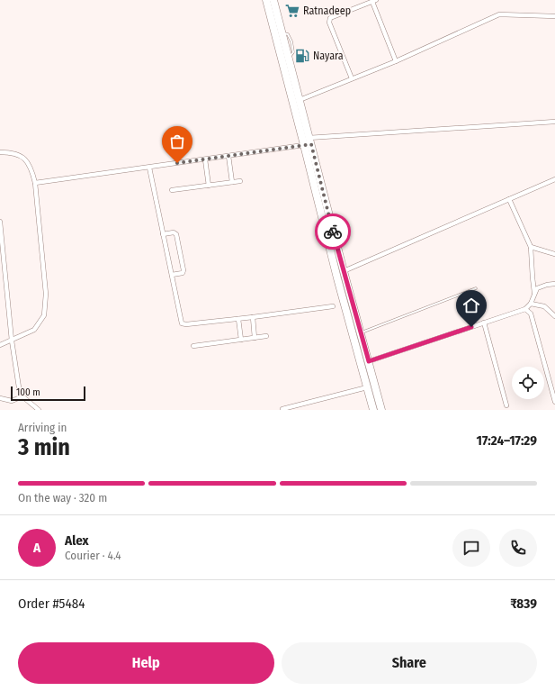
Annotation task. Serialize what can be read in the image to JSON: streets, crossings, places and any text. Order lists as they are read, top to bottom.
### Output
{
  "places": {
    "supermarket": ["Ratnadeep"],
    "fuel station": ["Nayara"]
  },
  "scale_bar": "100 m",
  "page": {
    "scale": "100 m",
    "heading": ["3 min", "Arriving in", "17:24–17:29"],
    "panel": [
      "Alex",
      "Courier · 4.4",
      "Order #5484",
      "₹839"
    ],
    "bar": "On the way · 320 m",
    "round": "A",
    "buttons": ["Help", "Share"]
  }
}
